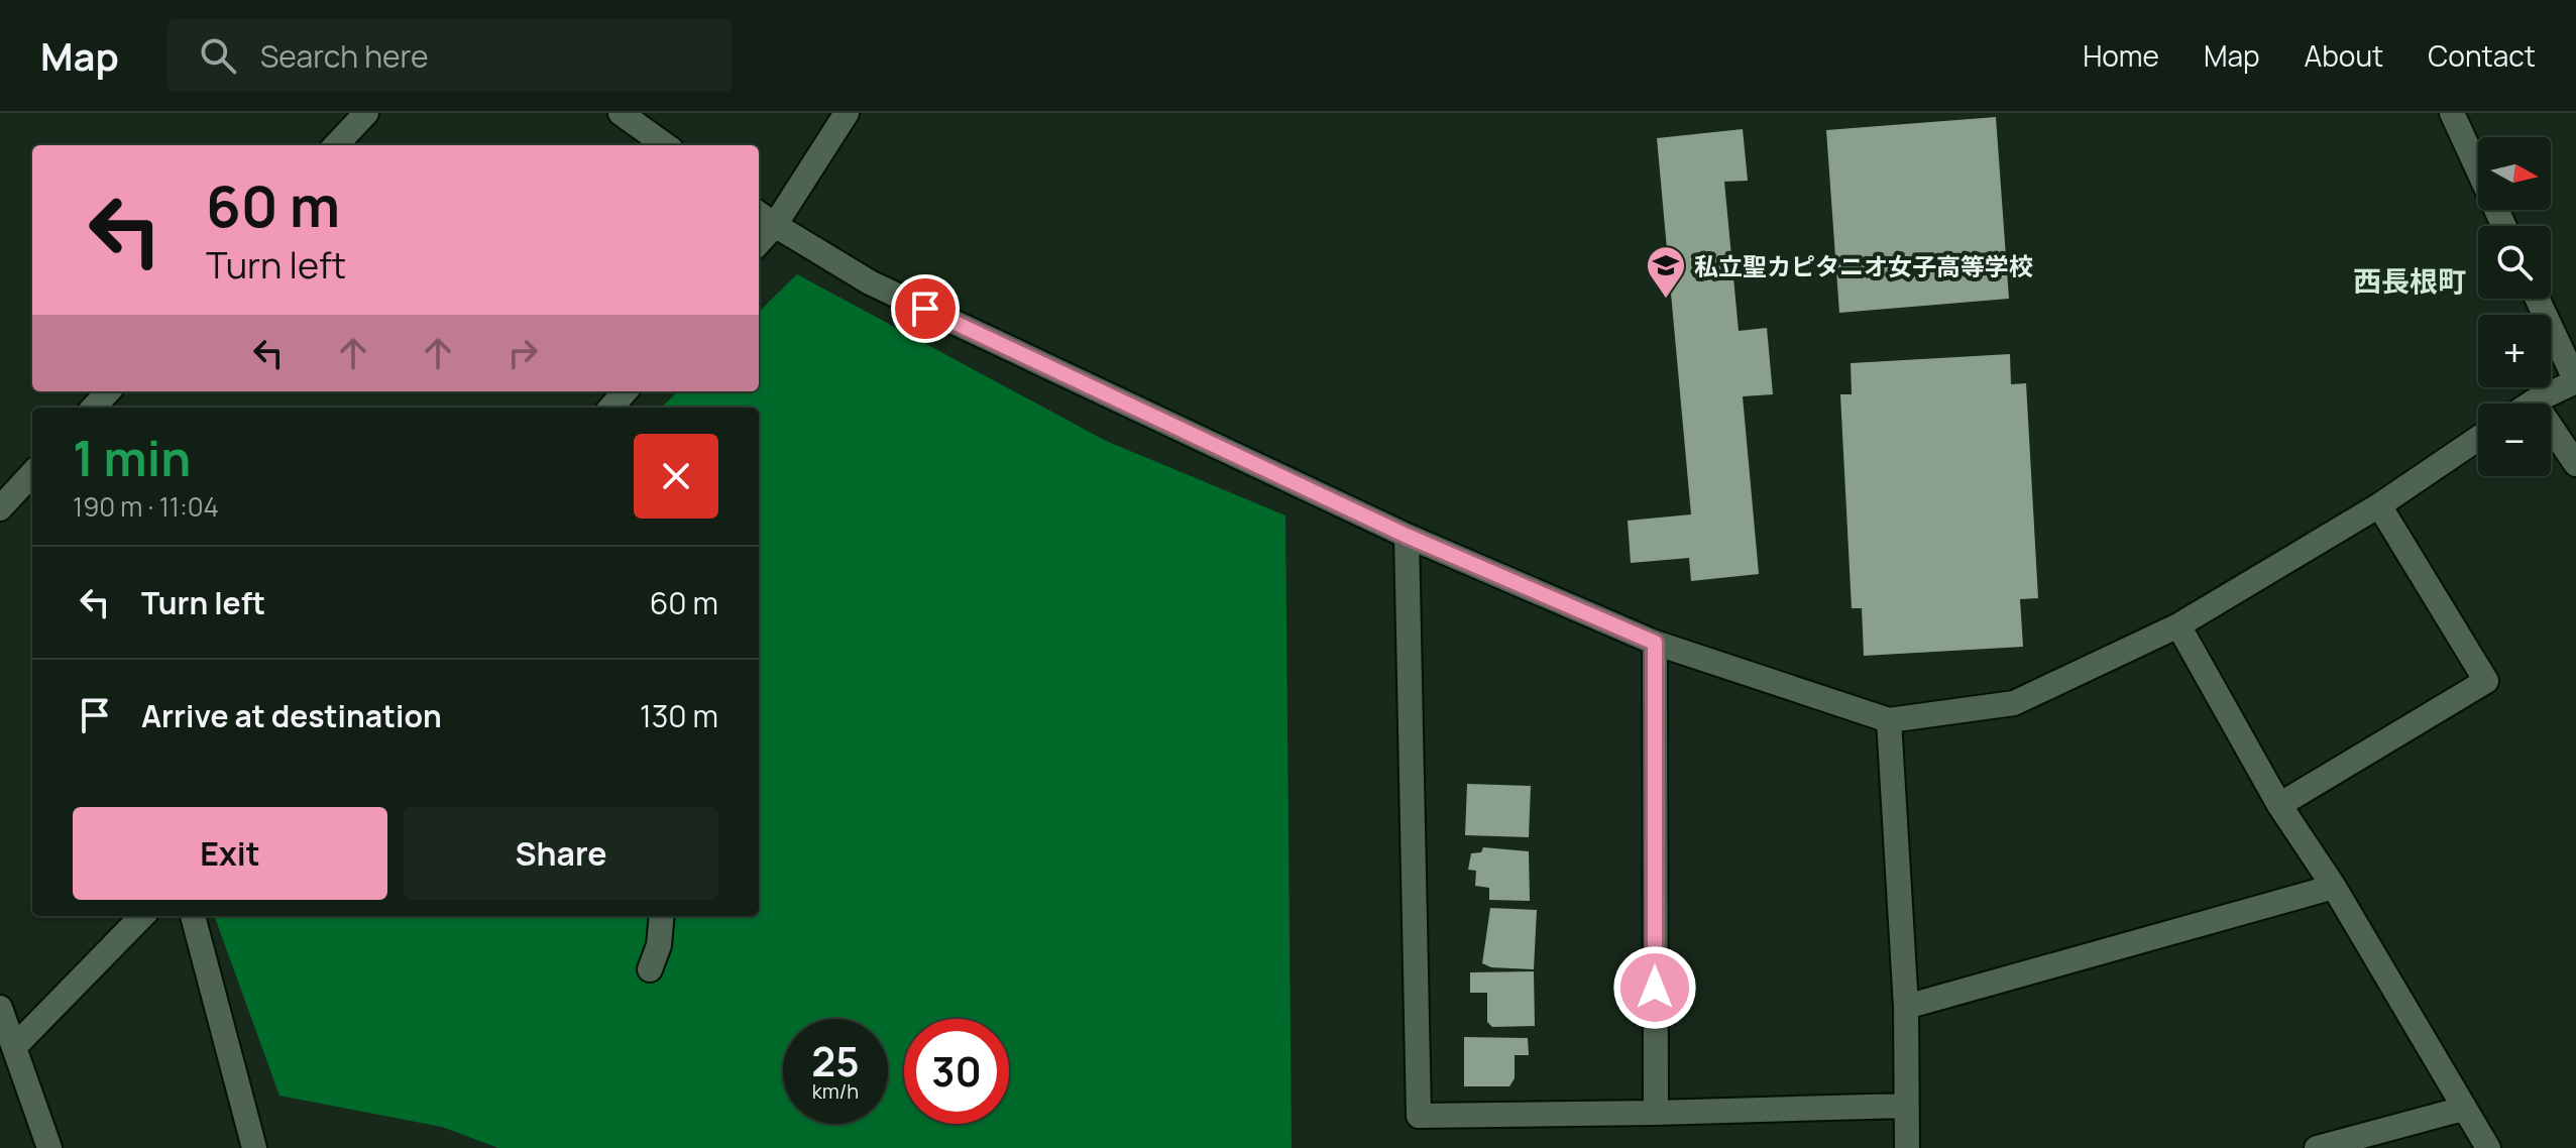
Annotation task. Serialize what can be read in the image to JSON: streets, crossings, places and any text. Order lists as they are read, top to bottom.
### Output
{
  "districts": ["西長根町"],
  "places": {
    "school or university": ["私立聖カピタニオ女子高等学校"]
  },
  "north": "right",
  "page": {
    "header": "Map",
    "search": "Search here",
    "nav": [
      "Home",
      "Map",
      "About",
      "Contact"
    ],
    "map_buttons": ["+", "−"],
    "turn": ["60 m", "Turn left"],
    "heading": ["1 min", "190 m · 11:04"],
    "list": [
      {
        "name": "Turn left",
        "value": "60 m"
      },
      {
        "name": "Arrive at destination",
        "value": "130 m"
      }
    ],
    "buttons": ["Exit", "Share"],
    "speed": "25 km/h",
    "limit": "30"
  }
}
